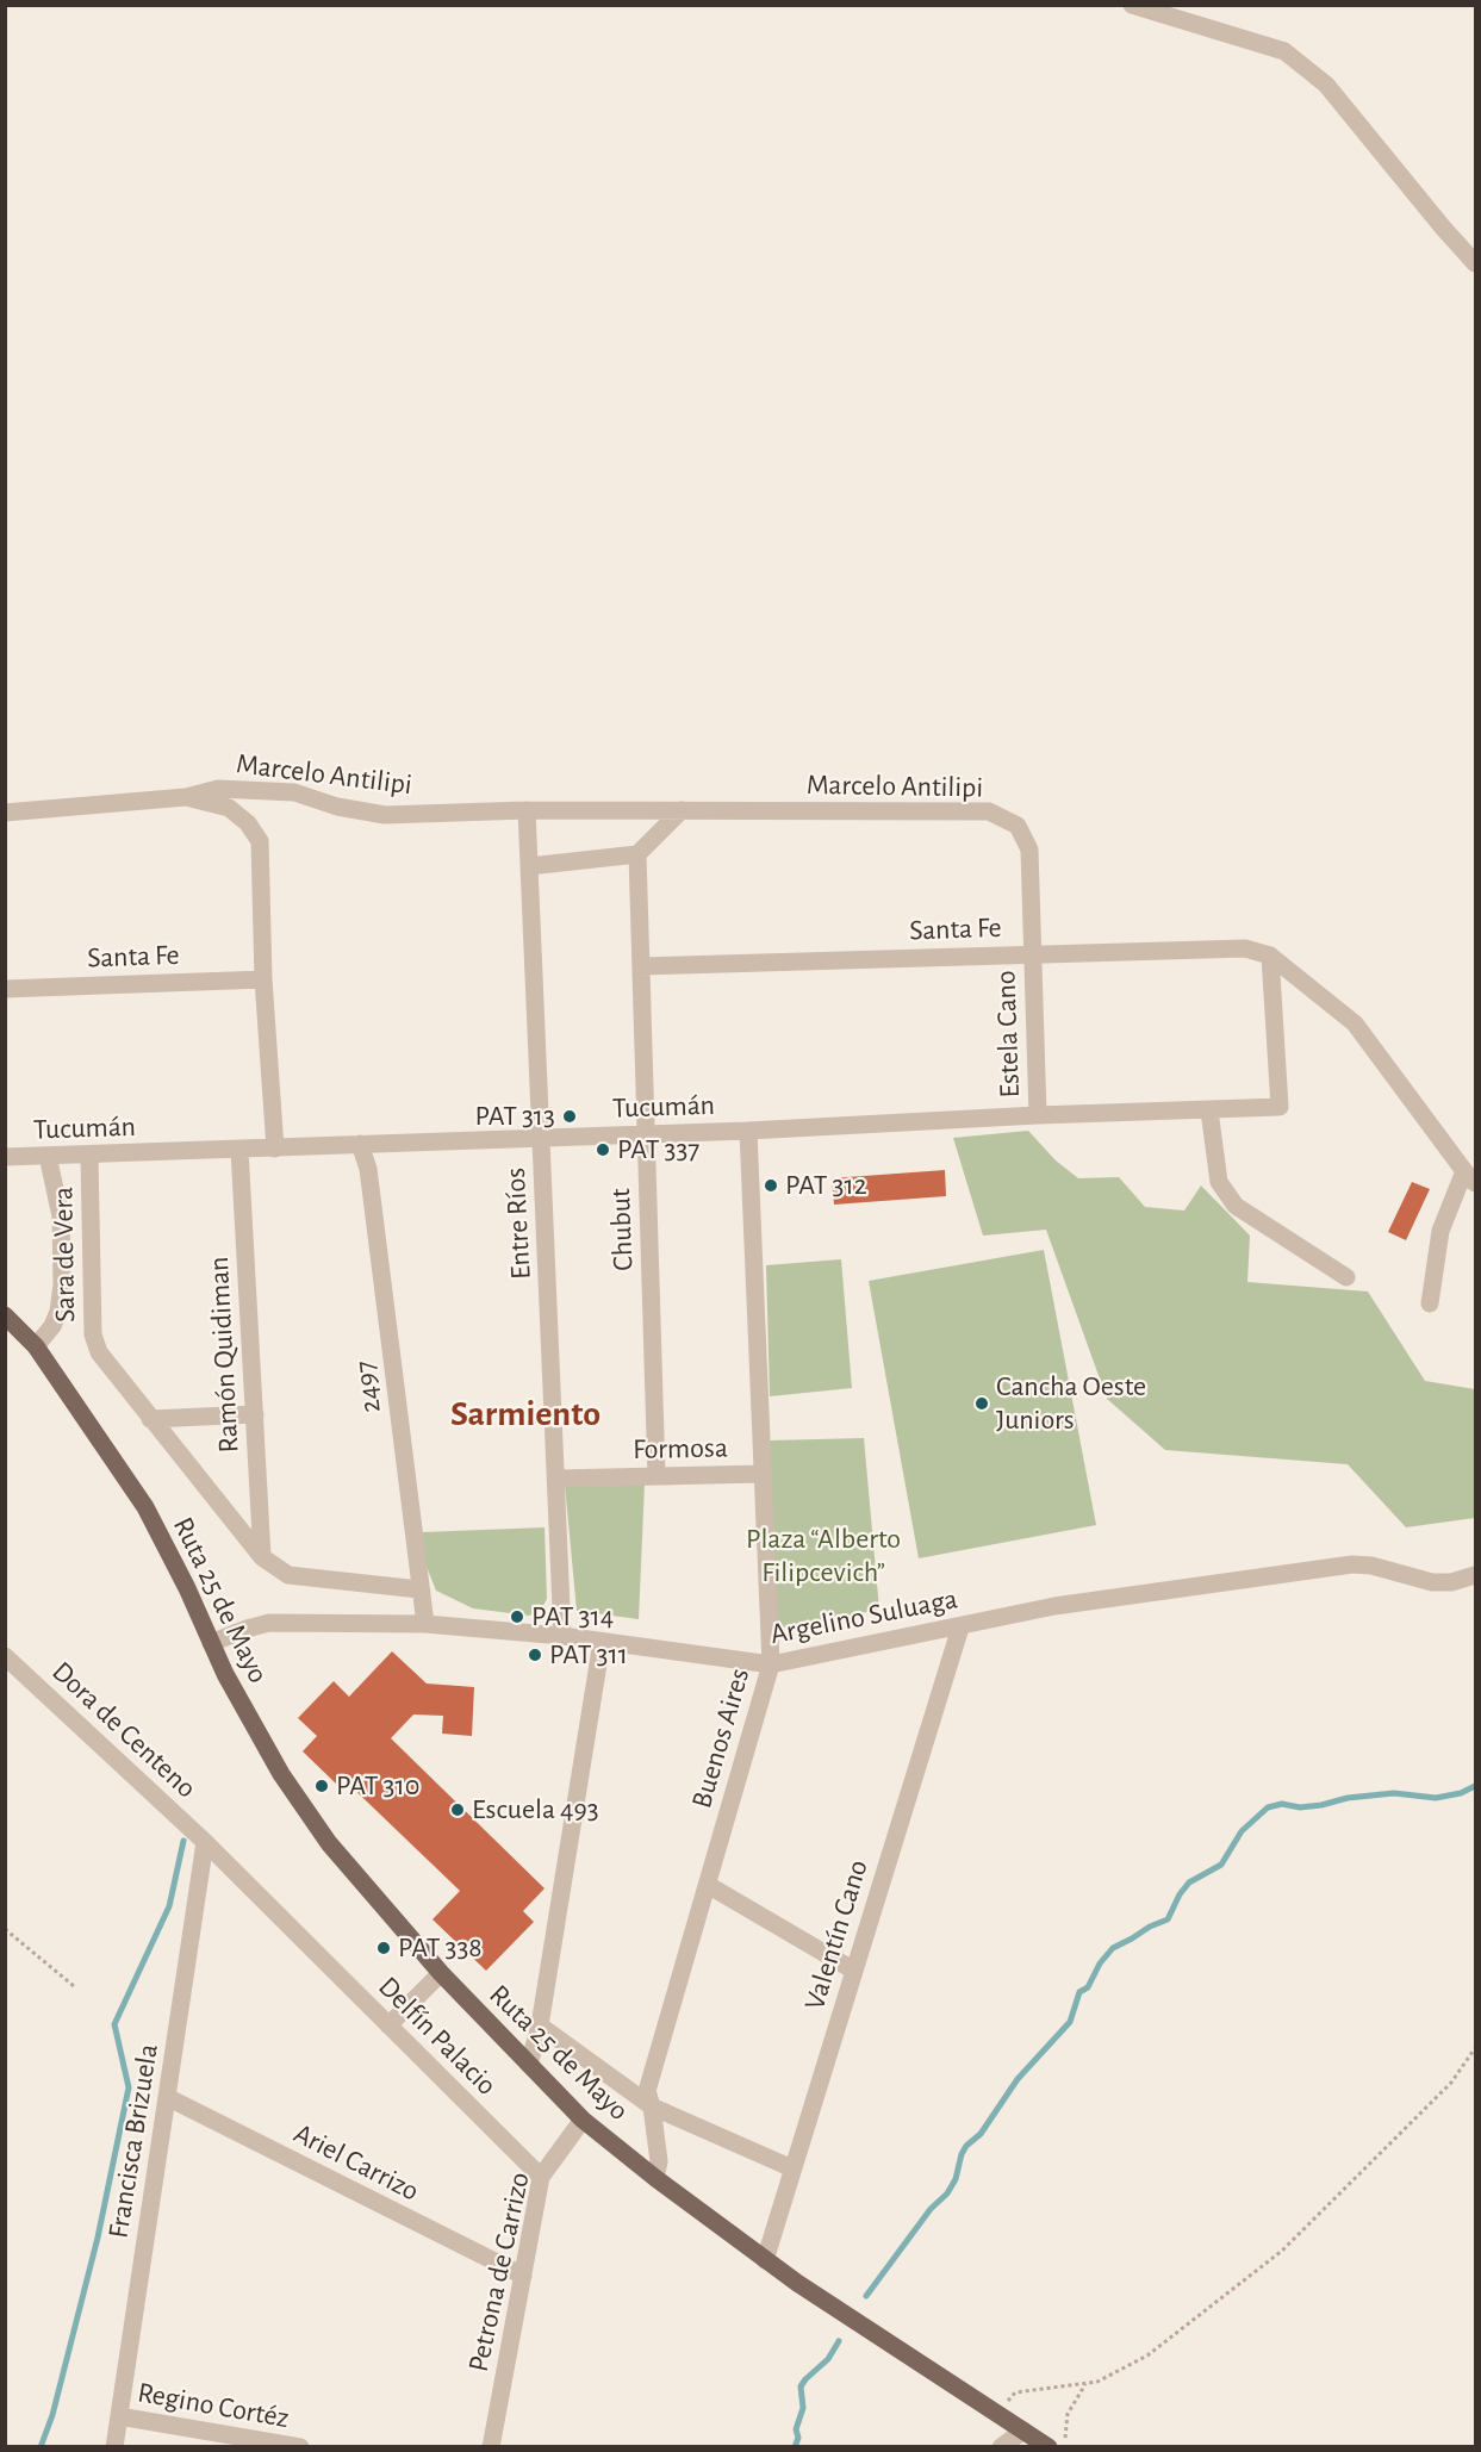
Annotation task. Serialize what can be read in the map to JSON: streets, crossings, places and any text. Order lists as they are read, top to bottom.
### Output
{
  "streets": {
    "main road": ["Ruta 25 de Mayo"],
    "street": [
      "Marcelo Antilipi",
      "Santa Fe",
      "Estela Cano",
      "Tucumán",
      "Entre Ríos",
      "Chubut",
      "Sara de Vera",
      "Ramón Quidiman",
      "2497",
      "Formosa",
      "Argelino Suluaga",
      "Dora de Centeno",
      "Buenos Aires",
      "Valentín Cano",
      "Delfín Palacio",
      "Francisca Brizuela",
      "Ariel Carrizo",
      "Petrona de Carrizo",
      "Regino Cortéz"
    ]
  },
  "crossings": [
    ["Marcelo Antilipi", "Estela Cano"],
    ["Marcelo Antilipi", "Entre Ríos"],
    ["Santa Fe", "Estela Cano"],
    ["Santa Fe", "Tucumán"],
    ["Santa Fe", "Chubut"],
    ["Estela Cano", "Tucumán"],
    ["Tucumán", "Entre Ríos"],
    ["Tucumán", "Chubut"],
    ["Tucumán", "Sara de Vera"],
    ["Tucumán", "Ramón Quidiman"],
    ["Tucumán", "2497"],
    ["Tucumán", "Buenos Aires"],
    ["Entre Ríos", "Formosa"],
    ["Entre Ríos", "Argelino Suluaga"],
    ["Chubut", "Formosa"],
    ["2497", "Argelino Suluaga"],
    ["Formosa", "Buenos Aires"],
    ["Ruta 25 de Mayo", "Argelino Suluaga"],
    ["Ruta 25 de Mayo", "Buenos Aires"],
    ["Ruta 25 de Mayo", "Valentín Cano"],
    ["Ruta 25 de Mayo", "Petrona de Carrizo"],
    ["Argelino Suluaga", "Buenos Aires"],
    ["Argelino Suluaga", "Valentín Cano"],
    ["Dora de Centeno", "Delfín Palacio"],
    ["Dora de Centeno", "Francisca Brizuela"],
    ["Delfín Palacio", "Francisca Brizuela"],
    ["Delfín Palacio", "Petrona de Carrizo"],
    ["Francisca Brizuela", "Ariel Carrizo"],
    ["Francisca Brizuela", "Regino Cortéz"],
    ["Ariel Carrizo", "Petrona de Carrizo"]
  ],
  "districts": ["Sarmiento"],
  "parks": ["Plaza “Alberto Filipcevich”"],
  "places": [
    "PAT 313",
    "PAT 337",
    "PAT 312",
    "Cancha Oeste Juniors",
    "PAT 314",
    "PAT 311",
    "PAT 310",
    "Escuela 493",
    "PAT 338"
  ]
}
